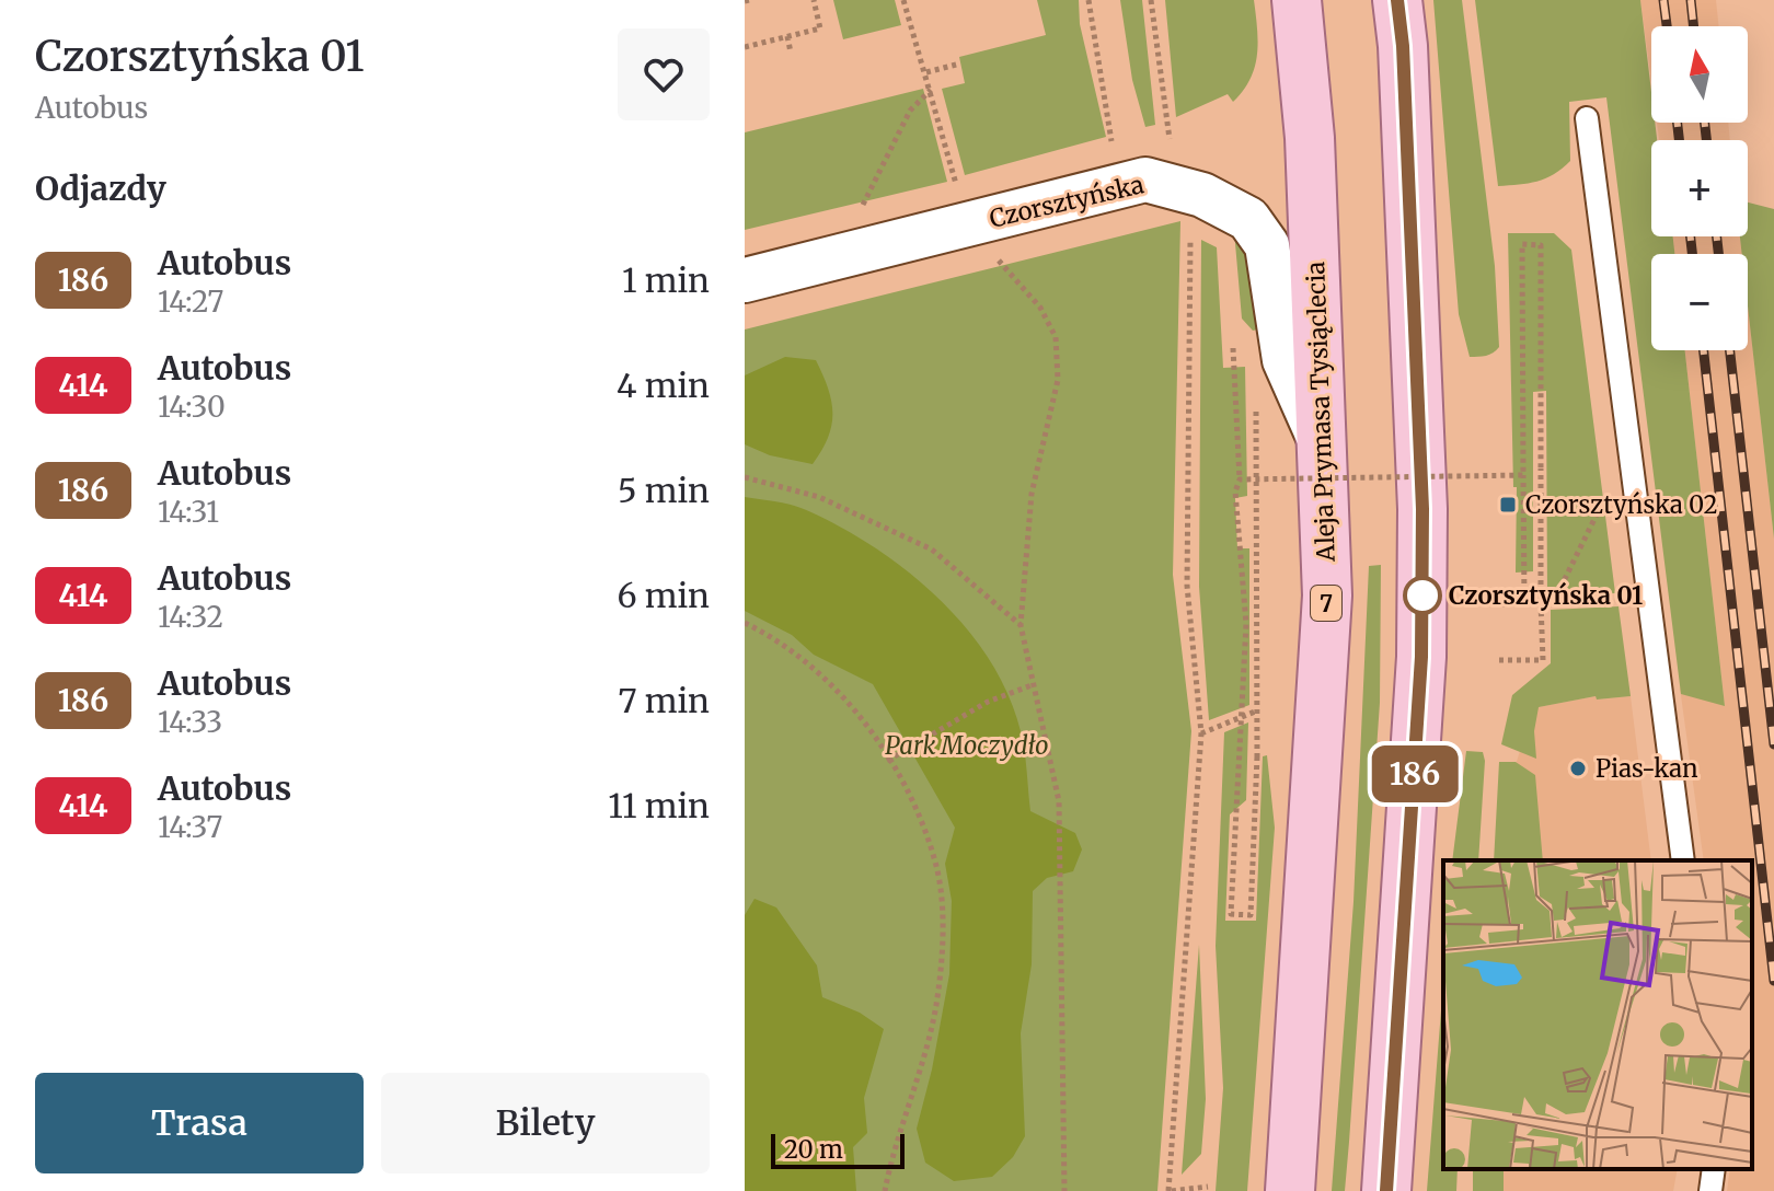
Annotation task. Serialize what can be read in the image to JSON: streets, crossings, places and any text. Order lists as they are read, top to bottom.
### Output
{
  "streets": {
    "main road": ["Aleja Prymasa Tysiąclecia", "7"],
    "street": ["Czorsztyńska"]
  },
  "crossings": [
    ["Czorsztyńska", "Aleja Prymasa Tysiąclecia"]
  ],
  "parks": ["Park Moczydło"],
  "places": {
    "transit": ["Czorsztyńska 02"],
    "other": ["Czorsztyńska 01", "Pias-kan"]
  },
  "lines": ["bus line 186"],
  "scale_bar": "20 m",
  "north": "top",
  "page": {
    "heading": [
      ["Czorsztyńska 01", "Autobus"],
      "Odjazdy"
    ],
    "on_map": "186",
    "map_buttons": ["+", "−"],
    "list": [
      {
        "mark": "186",
        "name": "Autobus",
        "note": "14:27",
        "value": "1 min"
      },
      {
        "mark": "414",
        "name": "Autobus",
        "note": "14:30",
        "value": "4 min"
      },
      {
        "mark": "186",
        "name": "Autobus",
        "note": "14:31",
        "value": "5 min"
      },
      {
        "mark": "414",
        "name": "Autobus",
        "note": "14:32",
        "value": "6 min"
      },
      {
        "mark": "186",
        "name": "Autobus",
        "note": "14:33",
        "value": "7 min"
      },
      {
        "mark": "414",
        "name": "Autobus",
        "note": "14:37",
        "value": "11 min"
      }
    ],
    "buttons": ["Trasa", "Bilety"],
    "scale": "20 m"
  }
}
